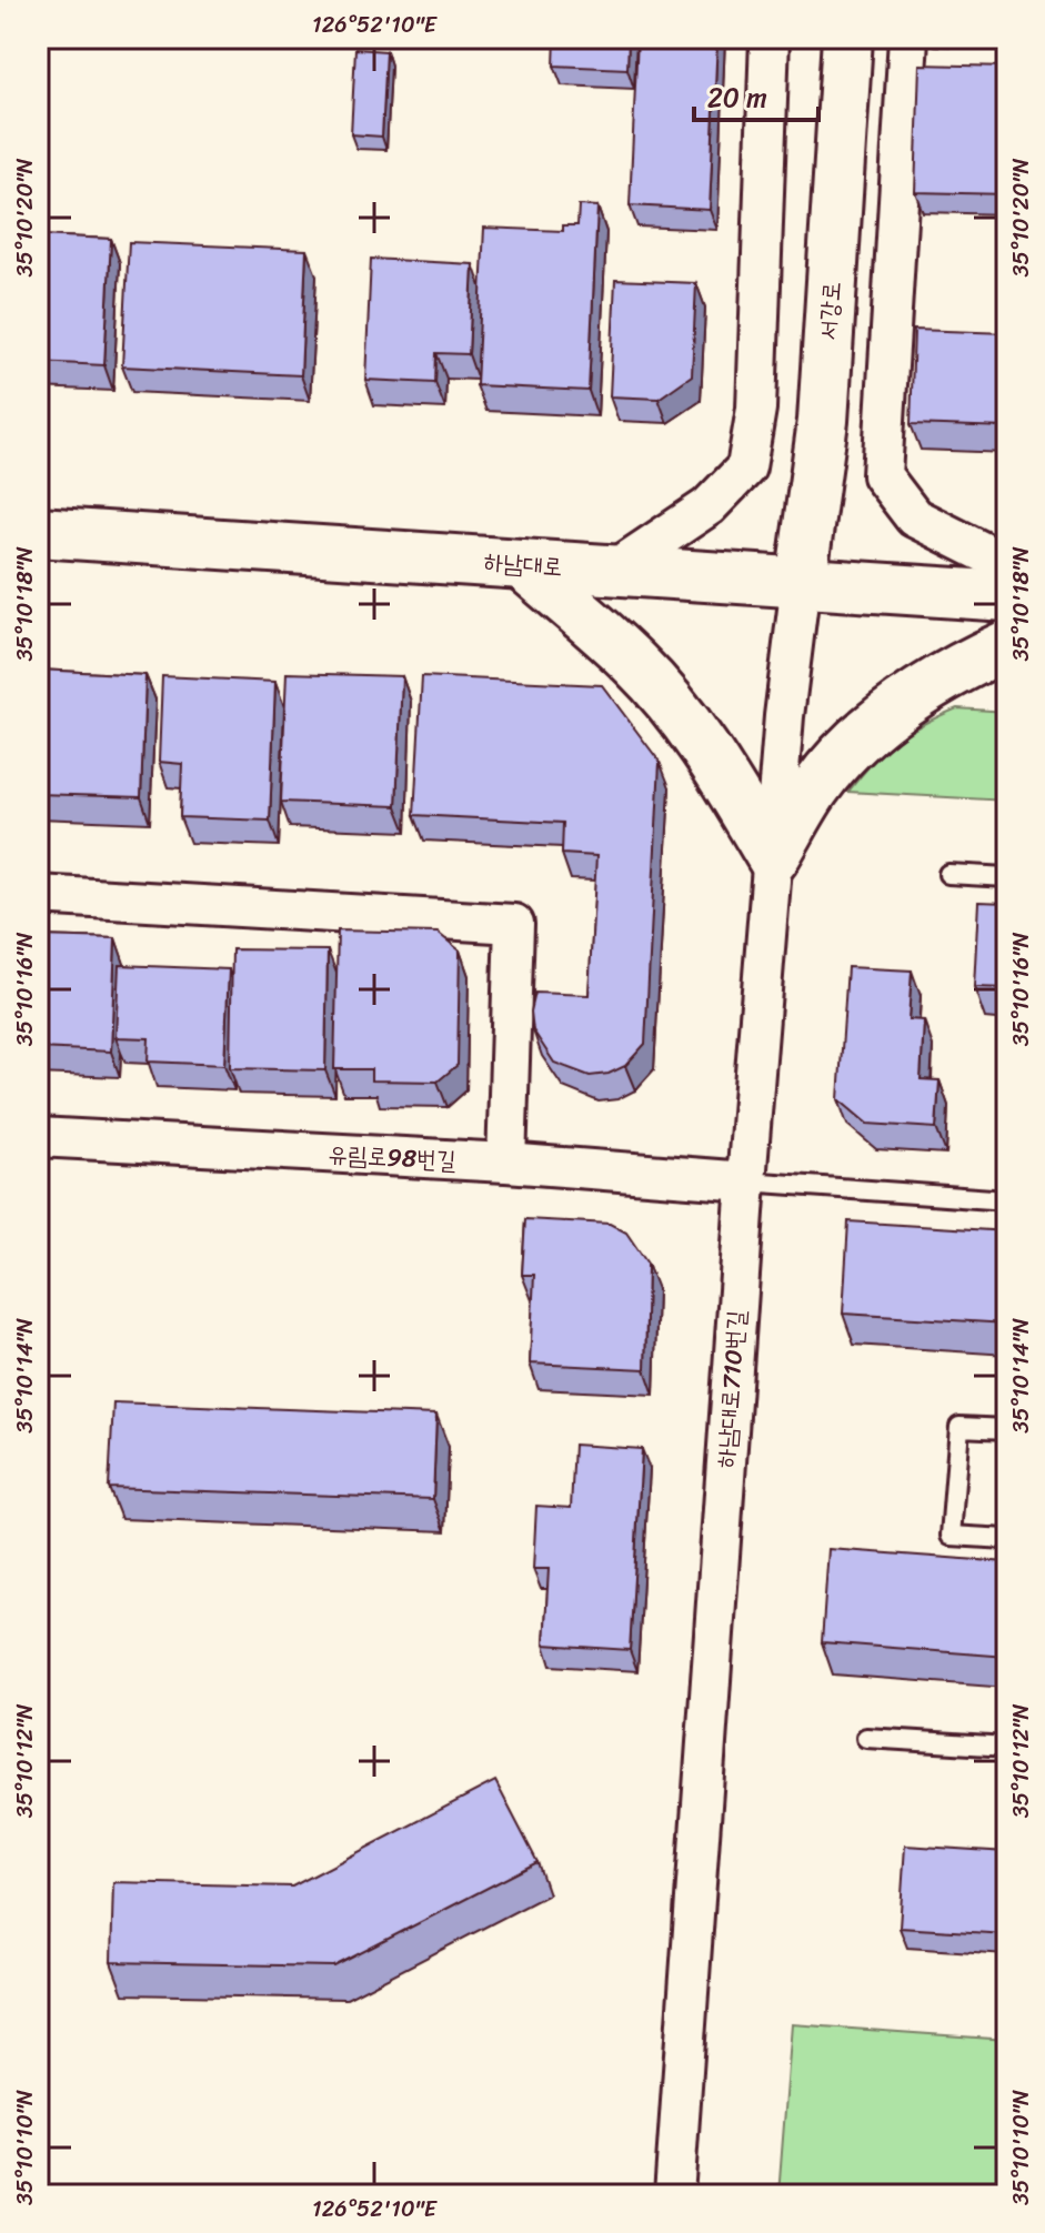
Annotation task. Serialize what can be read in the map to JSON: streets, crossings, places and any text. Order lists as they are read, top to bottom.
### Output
{
  "streets": {
    "main road": ["서강로", "하남대로"],
    "street": ["유림로98번길", "하남대로710번길"]
  },
  "crossings": [
    ["서강로", "하남대로"],
    ["서강로", "하남대로710번길"],
    ["하남대로", "하남대로710번길"],
    ["유림로98번길", "하남대로710번길"]
  ],
  "scale_bar": "20 m",
  "coordinates": [
    "126°52'10\"E",
    "35°10'20\"N",
    "35°10'18\"N",
    "35°10'16\"N",
    "35°10'14\"N",
    "35°10'12\"N",
    "35°10'10\"N"
  ]
}
